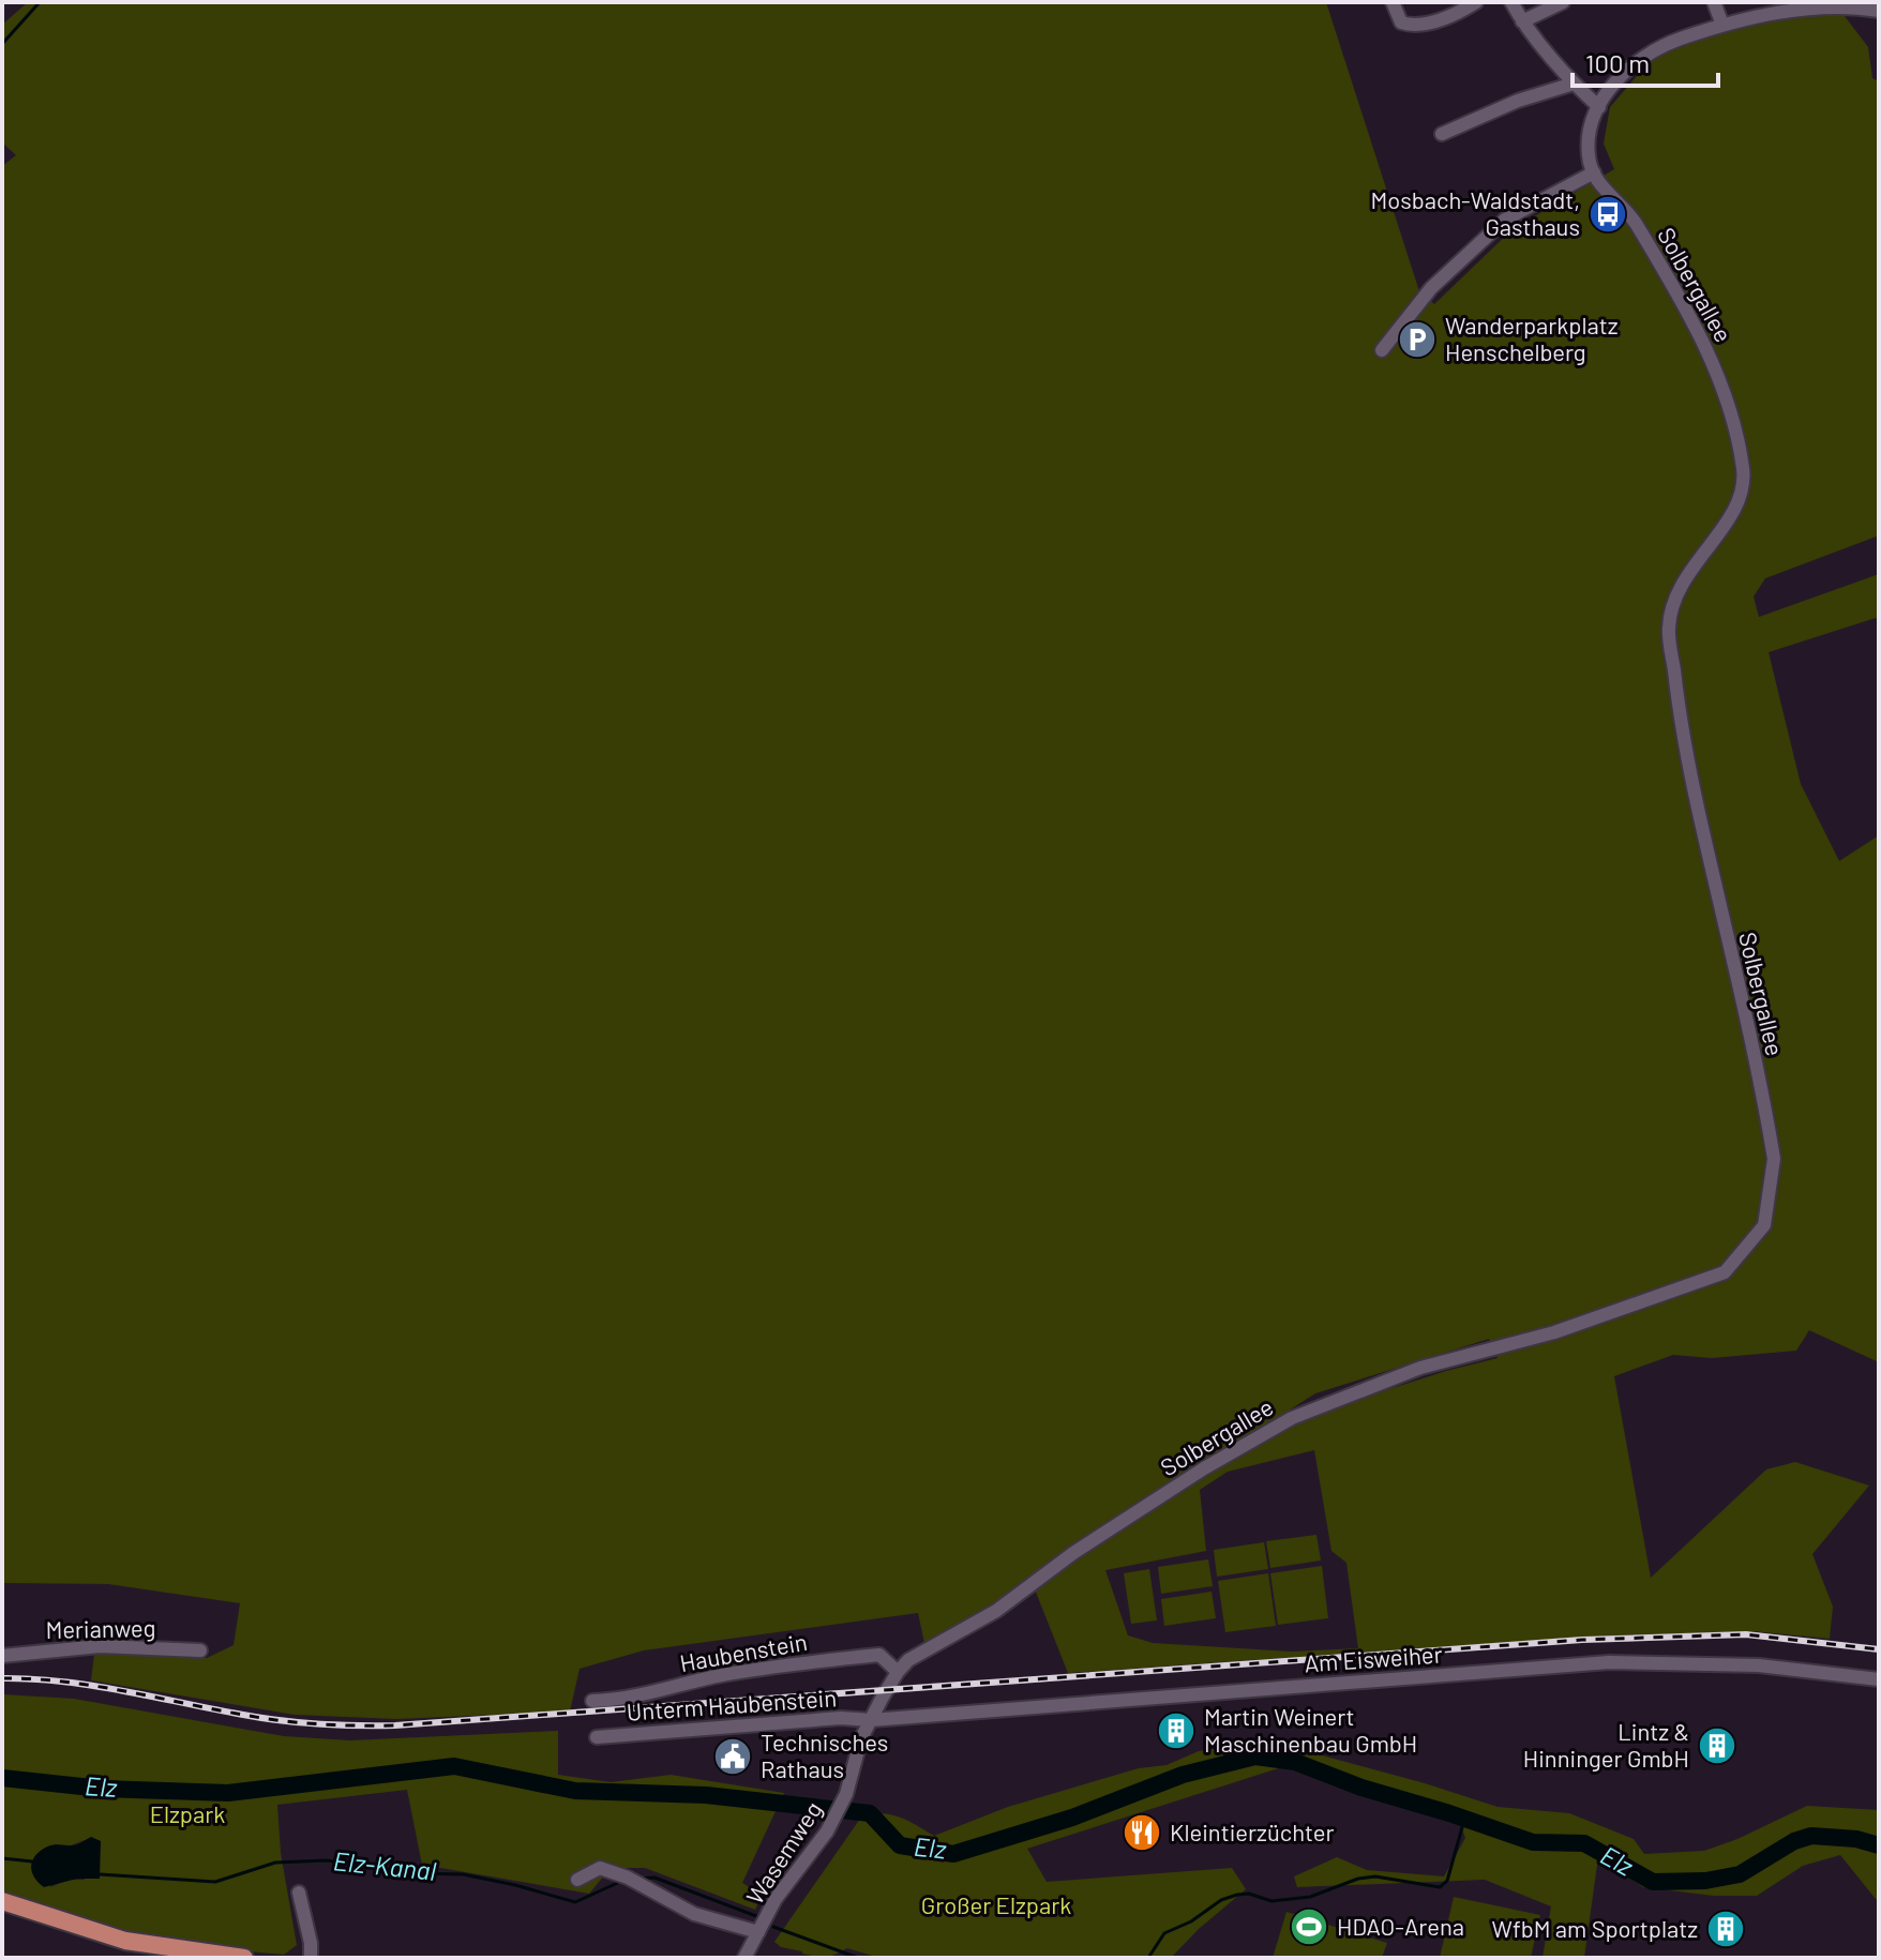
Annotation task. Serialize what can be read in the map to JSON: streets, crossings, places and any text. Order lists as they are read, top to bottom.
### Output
{
  "streets": {
    "street": [
      "Solbergallee",
      "Merianweg",
      "Haubenstein",
      "Am Eisweiher",
      "Unterm Haubenstein",
      "Wasemweg"
    ]
  },
  "crossings": [
    ["Solbergallee", "Haubenstein"],
    ["Solbergallee", "Am Eisweiher"],
    ["Solbergallee", "Unterm Haubenstein"],
    ["Solbergallee", "Wasemweg"],
    ["Am Eisweiher", "Unterm Haubenstein"],
    ["Am Eisweiher", "Wasemweg"],
    ["Unterm Haubenstein", "Wasemweg"]
  ],
  "water": ["Elz", "Elz-Kanal"],
  "parks": ["Elzpark", "Großer Elzpark"],
  "places": {
    "bus stop": ["Mosbach-Waldstadt, Gasthaus"],
    "parking": ["Wanderparkplatz Henschelberg"],
    "building": ["Martin Weinert Maschinenbau GmbH", "Lintz & Hinninger GmbH", "WfbM am Sportplatz"],
    "public building": ["Technisches Rathaus"],
    "restaurant": ["Kleintierzüchter"],
    "sports": ["HDAO-Arena"]
  },
  "scale_bar": "100 m"
}
